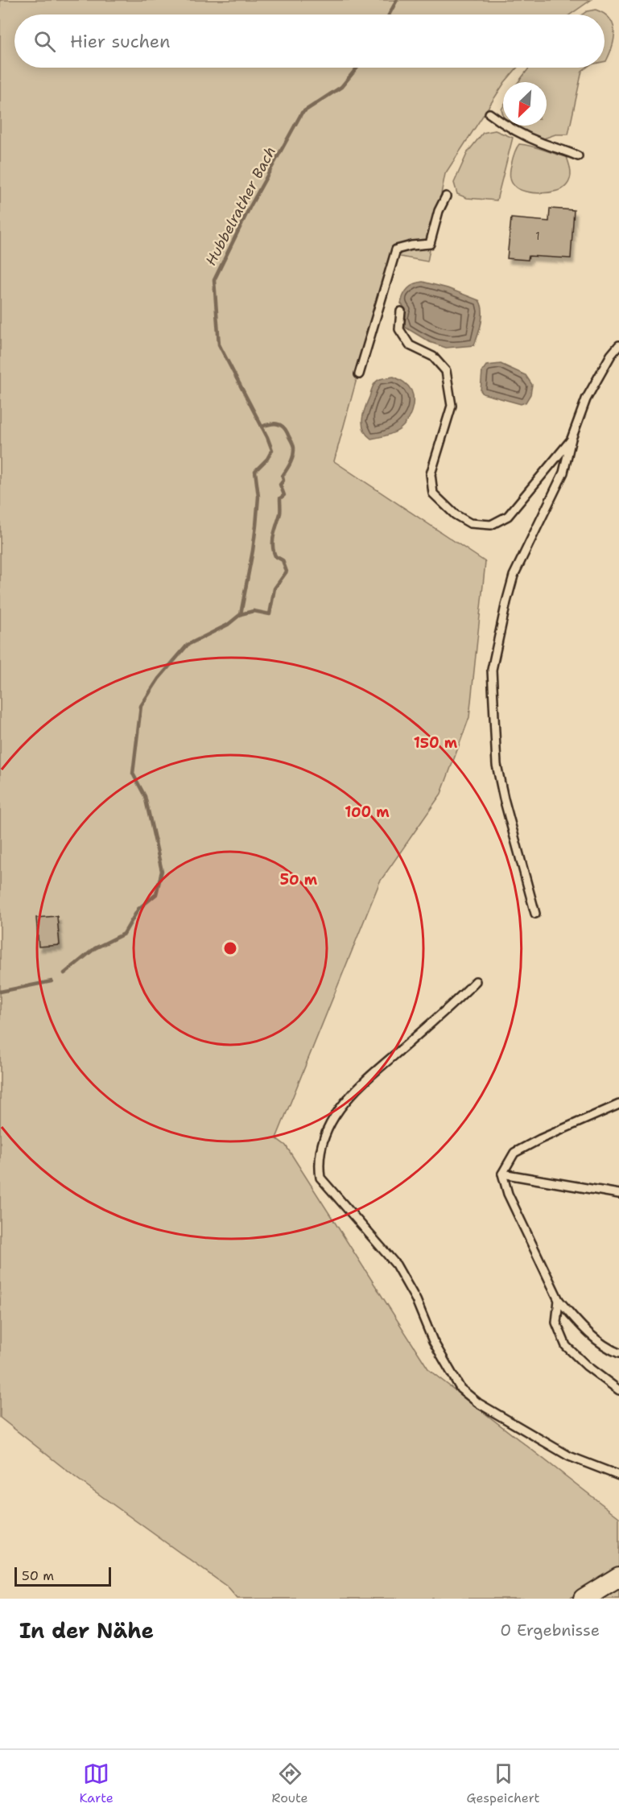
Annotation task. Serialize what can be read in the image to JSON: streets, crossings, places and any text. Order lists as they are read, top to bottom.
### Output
{
  "water": ["Hubbelrather Bach"],
  "house_numbers": ["1"],
  "scale_bar": "50 m",
  "north": "bottom left",
  "page": {
    "search": "Hier suchen",
    "scale": "50 m",
    "heading": ["In der Nähe", "0 Ergebnisse"],
    "nav": ["Karte", "Route", "Gespeichert"]
  },
  "rings": ["150 m", "100 m", "50 m"]
}
